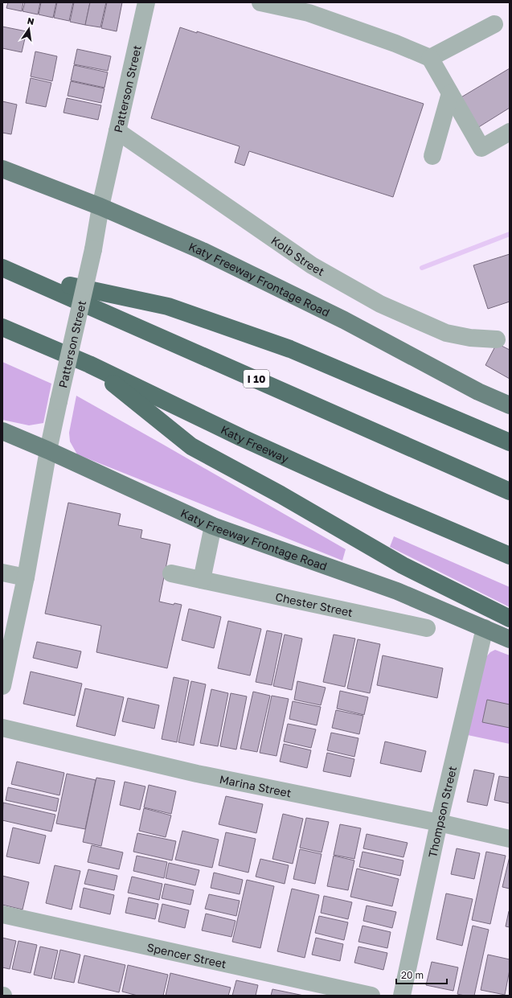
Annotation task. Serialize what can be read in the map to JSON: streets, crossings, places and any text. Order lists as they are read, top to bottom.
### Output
{
  "streets": {
    "highway": ["I 10", "Katy Freeway"],
    "main road": ["Katy Freeway Frontage Road"],
    "street": [
      "Patterson Street",
      "Kolb Street",
      "Chester Street",
      "Marina Street",
      "Thompson Street",
      "Spencer Street"
    ]
  },
  "crossings": [
    ["Patterson Street", "Kolb Street"],
    ["Patterson Street", "Katy Freeway Frontage Road"],
    ["Katy Freeway Frontage Road", "Thompson Street"],
    ["Marina Street", "Thompson Street"]
  ],
  "scale_bar": "20 m",
  "north": "top"
}
